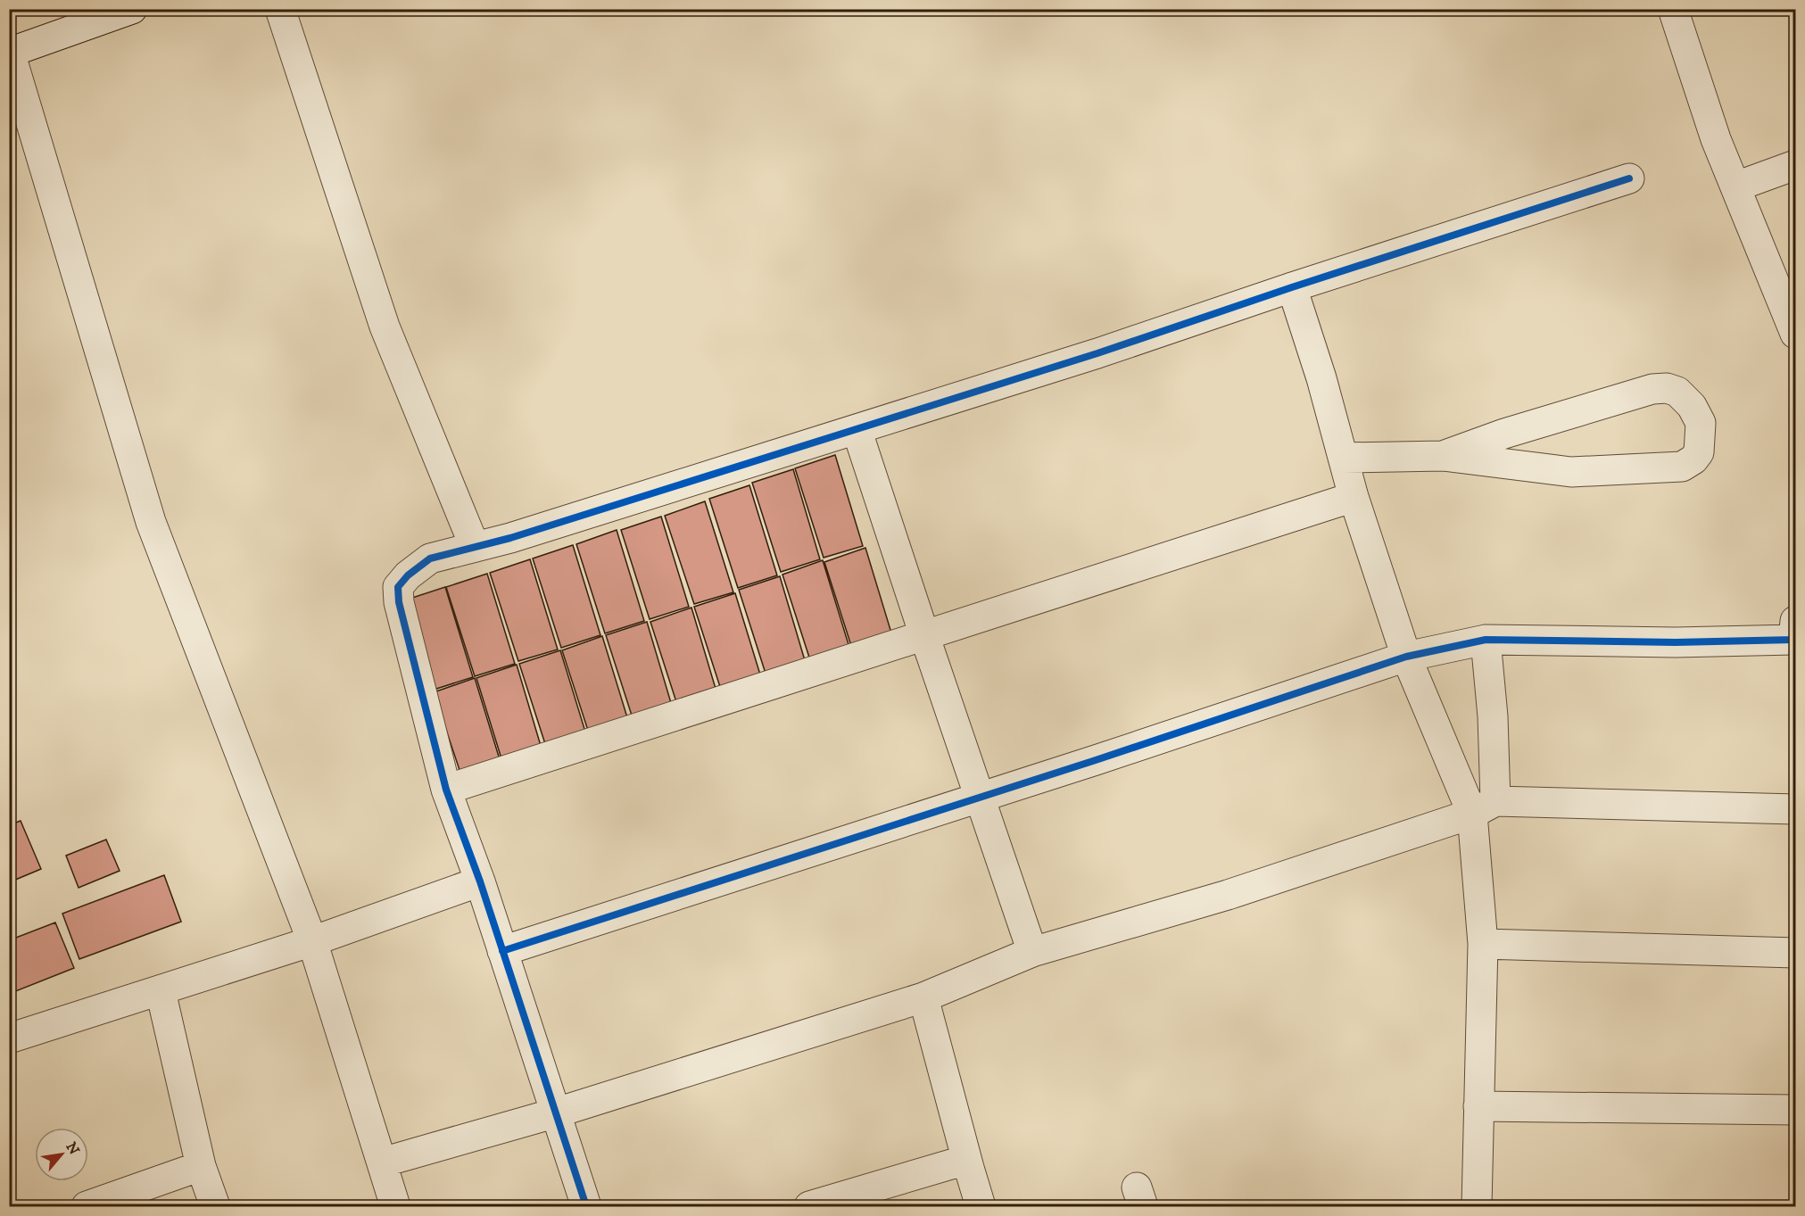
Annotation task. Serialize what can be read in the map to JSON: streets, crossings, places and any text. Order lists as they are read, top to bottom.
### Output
{
  "north": "top right"
}
